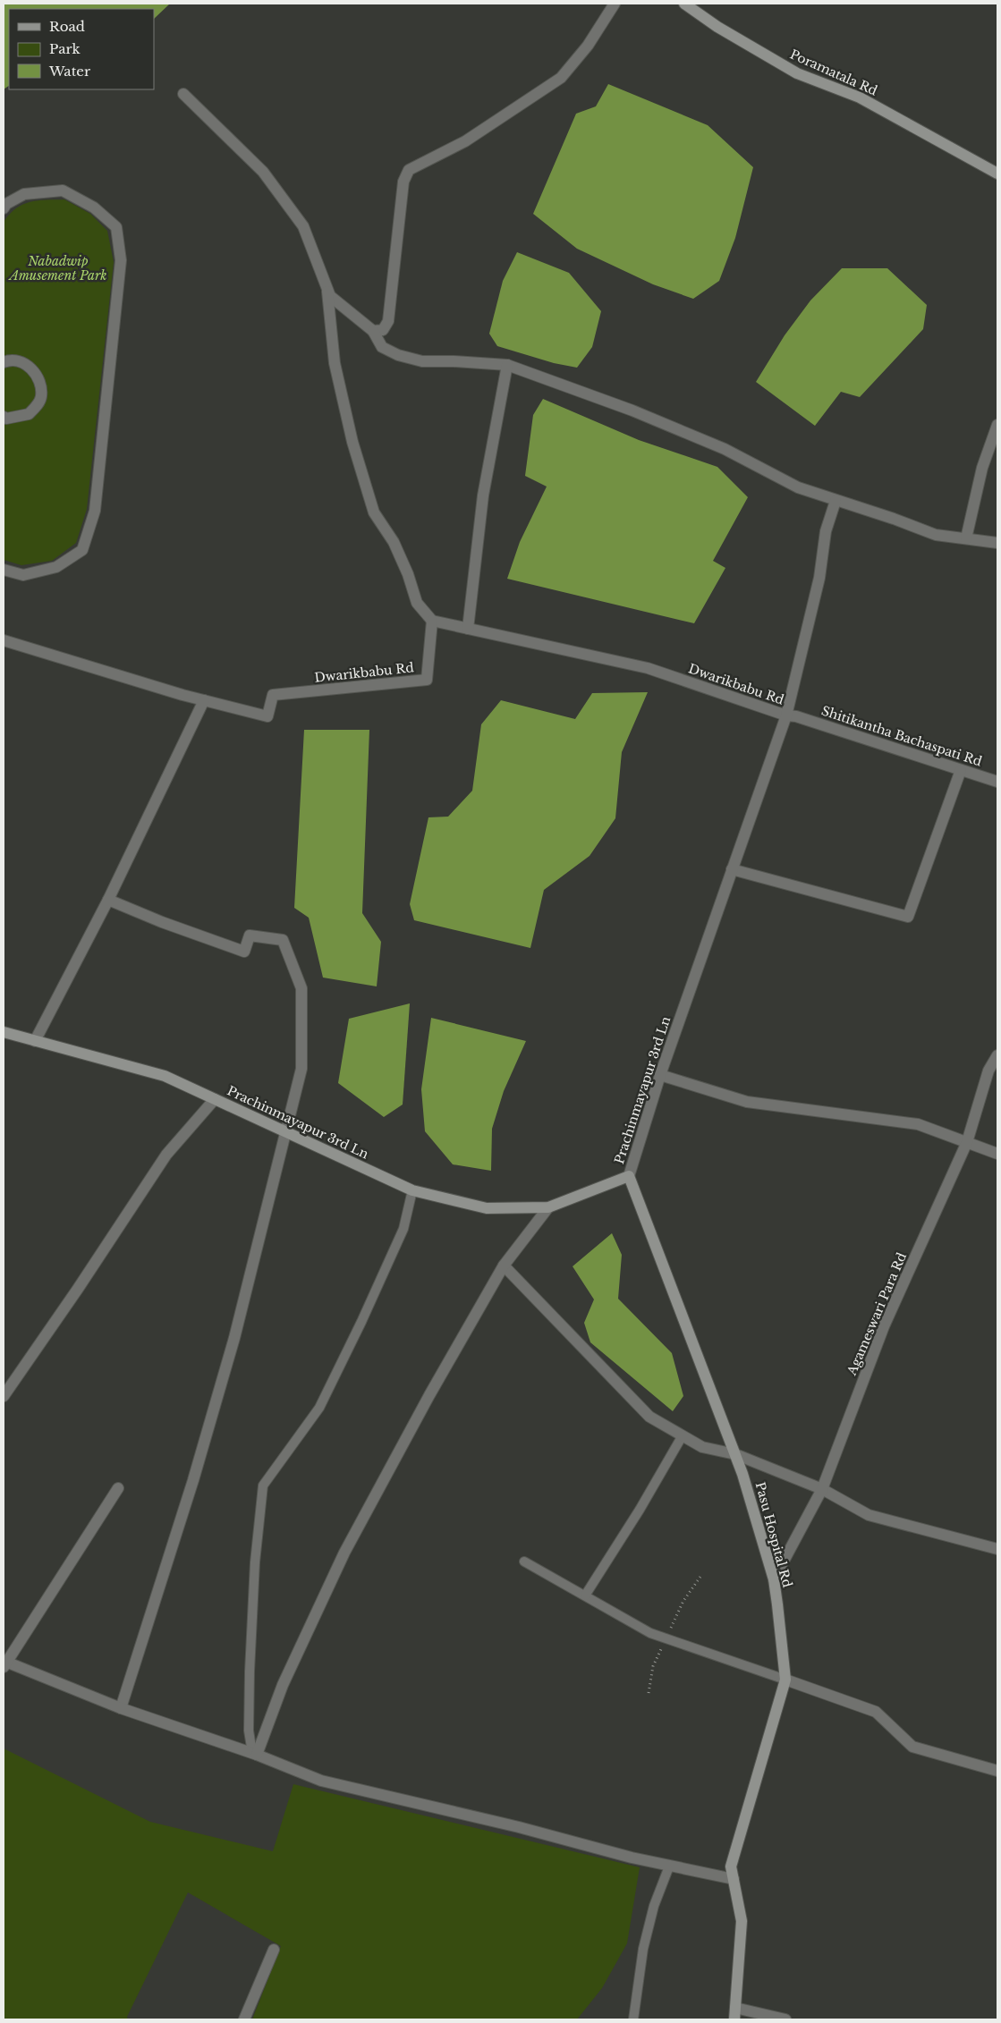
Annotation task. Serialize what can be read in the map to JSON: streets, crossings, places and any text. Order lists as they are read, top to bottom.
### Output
{
  "streets": {
    "main road": ["Poramatala Rd", "Prachinmayapur 3rd Ln", "Pasu Hospital Rd"],
    "street": ["Dwarikbabu Rd", "Shitikantha Bachaspati Rd", "Agameswari Para Rd"]
  },
  "crossings": [
    ["Dwarikbabu Rd", "Shitikantha Bachaspati Rd"],
    ["Dwarikbabu Rd", "Prachinmayapur 3rd Ln"],
    ["Shitikantha Bachaspati Rd", "Prachinmayapur 3rd Ln"],
    ["Prachinmayapur 3rd Ln", "Pasu Hospital Rd"],
    ["Agameswari Para Rd", "Pasu Hospital Rd"]
  ],
  "parks": ["Nabadwip Amusement Park"],
  "legend": ["Road", "Park", "Water"]
}
